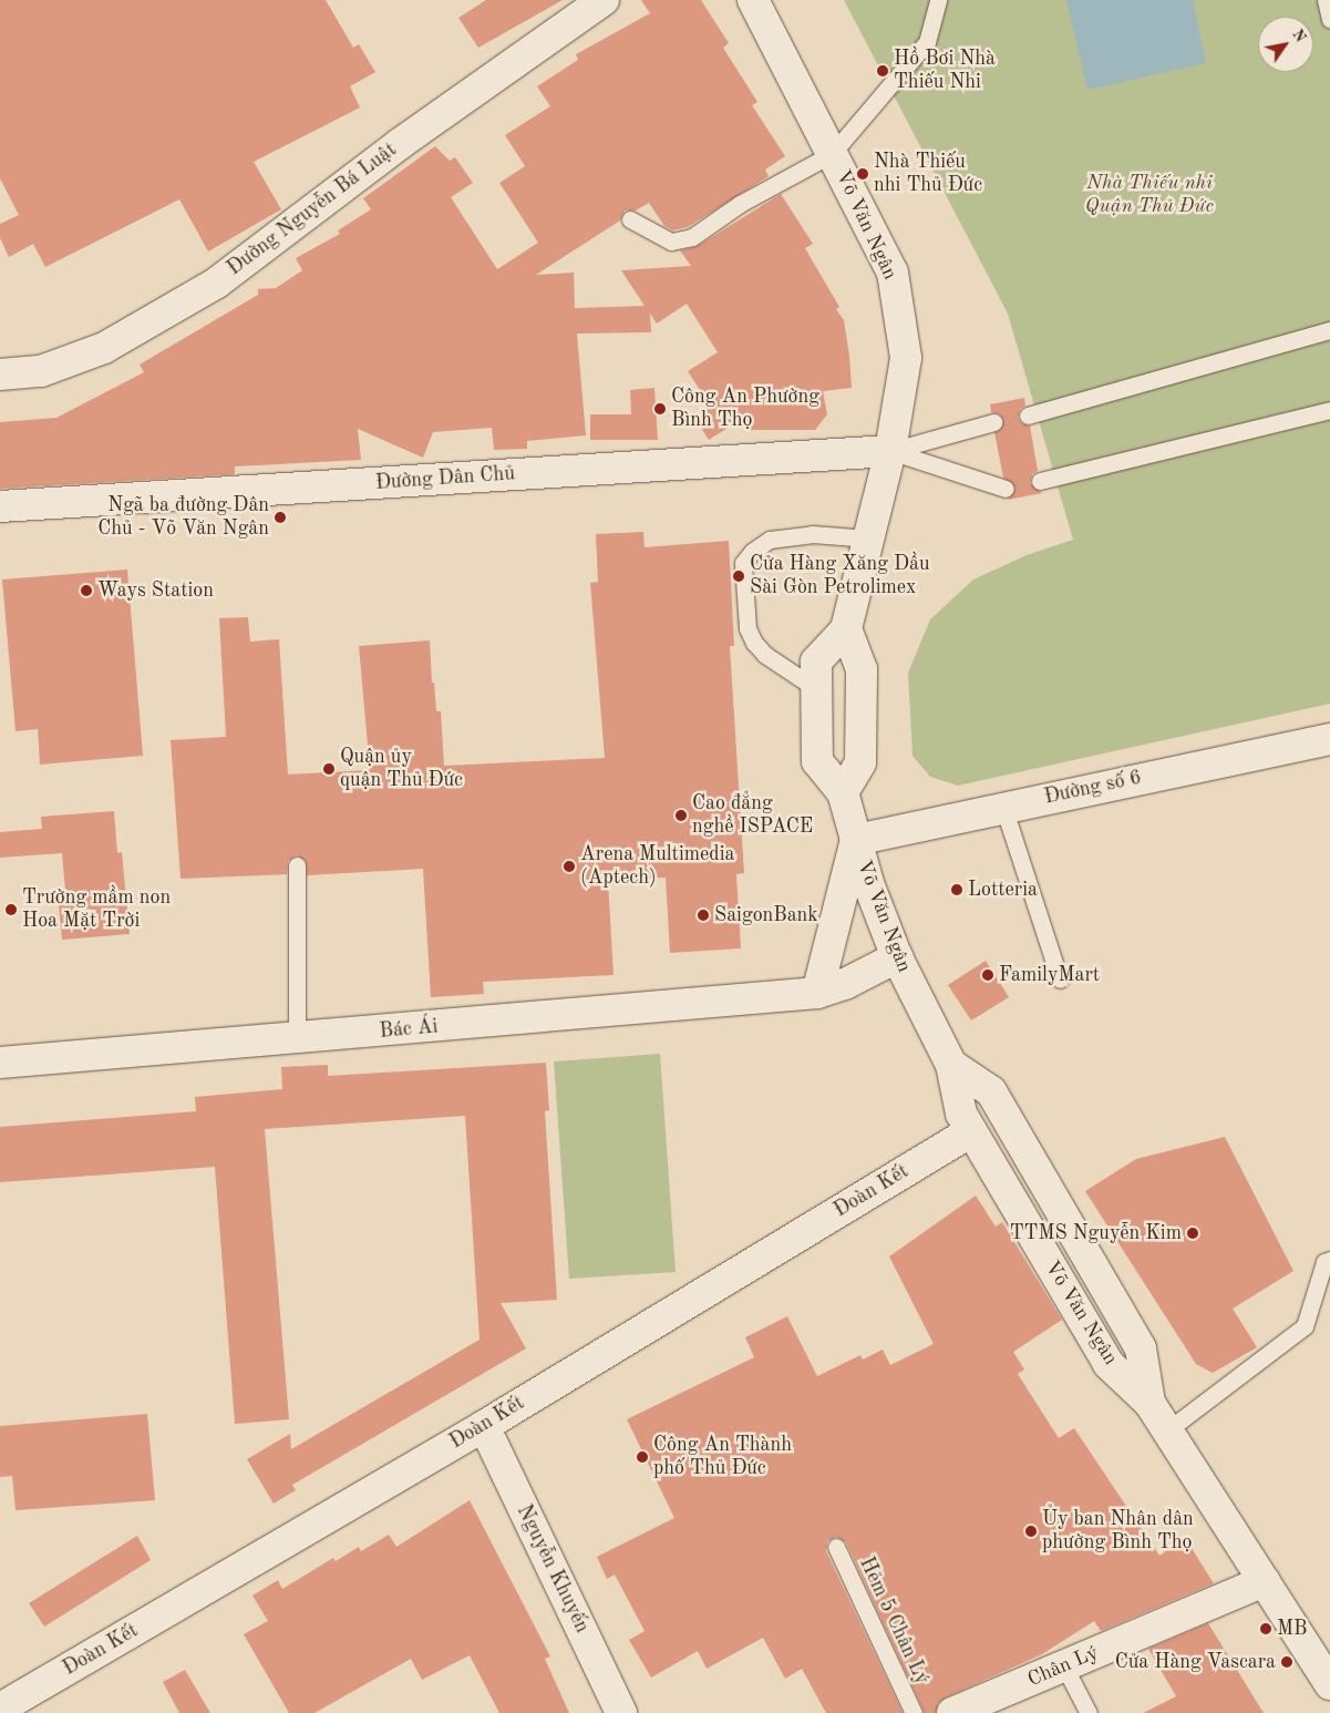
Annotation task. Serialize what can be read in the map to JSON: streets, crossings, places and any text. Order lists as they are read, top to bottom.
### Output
{
  "streets": {
    "street": [
      "Đường Nguyễn Bá Luật",
      "Võ Văn Ngân",
      "Đường Dân Chủ",
      "Đường số 6",
      "Bác Ái",
      "Đoàn Kết",
      "Nguyễn Khuyến",
      "Chân Lý"
    ],
    "lane": ["Hẻm 5 Chân Lý"]
  },
  "crossings": [
    ["Võ Văn Ngân", "Đường Dân Chủ"],
    ["Võ Văn Ngân", "Đường số 6"],
    ["Võ Văn Ngân", "Bác Ái"],
    ["Võ Văn Ngân", "Đoàn Kết"],
    ["Đoàn Kết", "Nguyễn Khuyến"]
  ],
  "parks": ["Nhà Thiếu nhi Quận Thủ Đức"],
  "places": [
    "Hồ Bơi Nhà Thiếu Nhi",
    "Nhà Thiếu nhi Thủ Đức",
    "Công An Phường Bình Thọ",
    "Ngã ba đường Dân Chủ - Võ Văn Ngân",
    "Cửa Hàng Xăng Dầu Sài Gòn Petrolimex",
    "Ways Station",
    "Quận ủy quận Thủ Đức",
    "Cao đẳng nghề ISPACE",
    "Arena Multimedia (Aptech)",
    "Lotteria",
    "Trường mầm non Hoa Mặt Trời",
    "SaigonBank",
    "FamilyMart",
    "TTMS Nguyễn Kim",
    "Công An Thành phố Thủ Đức",
    "Ủy ban Nhân dân phường Bình Thọ",
    "MB",
    "Cửa Hàng Vascara"
  ],
  "north": "top right"
}
